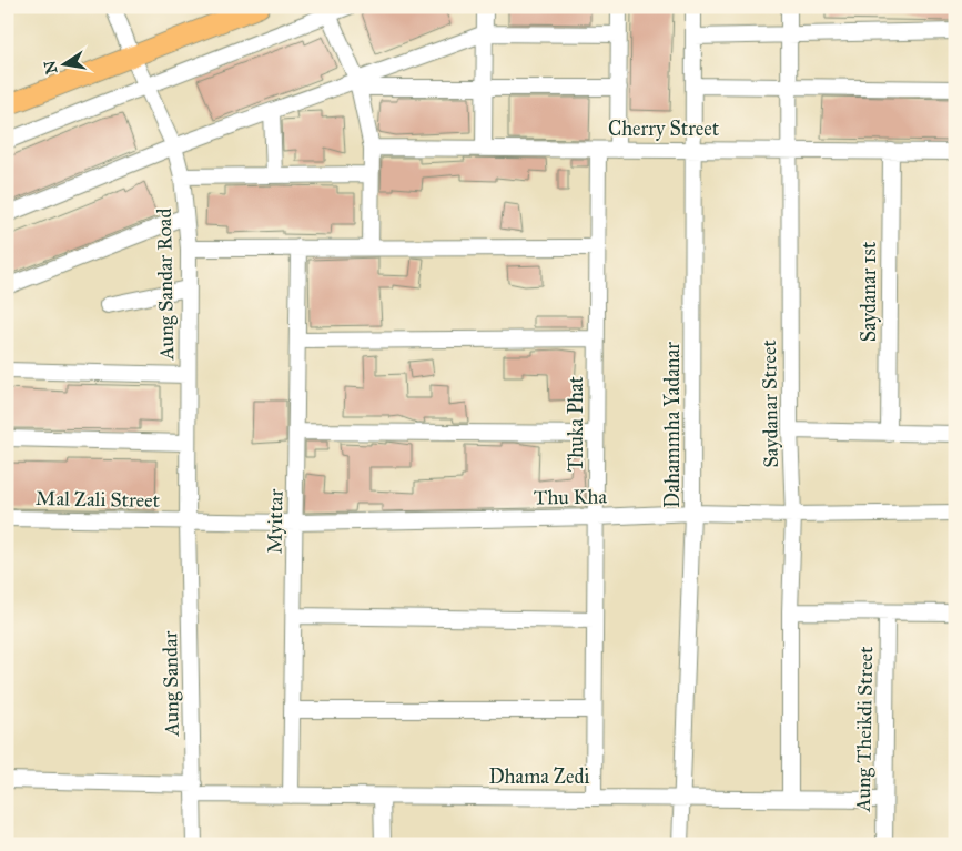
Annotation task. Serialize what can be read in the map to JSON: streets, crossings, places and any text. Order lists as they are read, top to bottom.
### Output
{
  "streets": {
    "street": [
      "Cherry Street",
      "Aung Sandar Road",
      "Saydanar 1st",
      "Saydanar Street",
      "Thuka Phat",
      "Dahammha Yadanar",
      "Thu Kha",
      "Mal Zali Street",
      "Myittar",
      "Aung Sandar",
      "Aung Theikdi Street",
      "Dhama Zedi"
    ]
  },
  "crossings": [
    ["Cherry Street", "Saydanar 1st"],
    ["Cherry Street", "Saydanar Street"],
    ["Cherry Street", "Thuka Phat"],
    ["Cherry Street", "Dahammha Yadanar"],
    ["Aung Sandar Road", "Thu Kha"],
    ["Aung Sandar Road", "Mal Zali Street"],
    ["Aung Sandar Road", "Aung Sandar"],
    ["Saydanar Street", "Thu Kha"],
    ["Saydanar Street", "Dhama Zedi"],
    ["Thuka Phat", "Thu Kha"],
    ["Thuka Phat", "Dhama Zedi"],
    ["Dahammha Yadanar", "Thu Kha"],
    ["Dahammha Yadanar", "Dhama Zedi"],
    ["Thu Kha", "Mal Zali Street"],
    ["Thu Kha", "Myittar"],
    ["Thu Kha", "Aung Sandar"],
    ["Mal Zali Street", "Aung Sandar"],
    ["Myittar", "Dhama Zedi"],
    ["Aung Sandar", "Dhama Zedi"],
    ["Aung Theikdi Street", "Dhama Zedi"]
  ],
  "north": "left"
}
